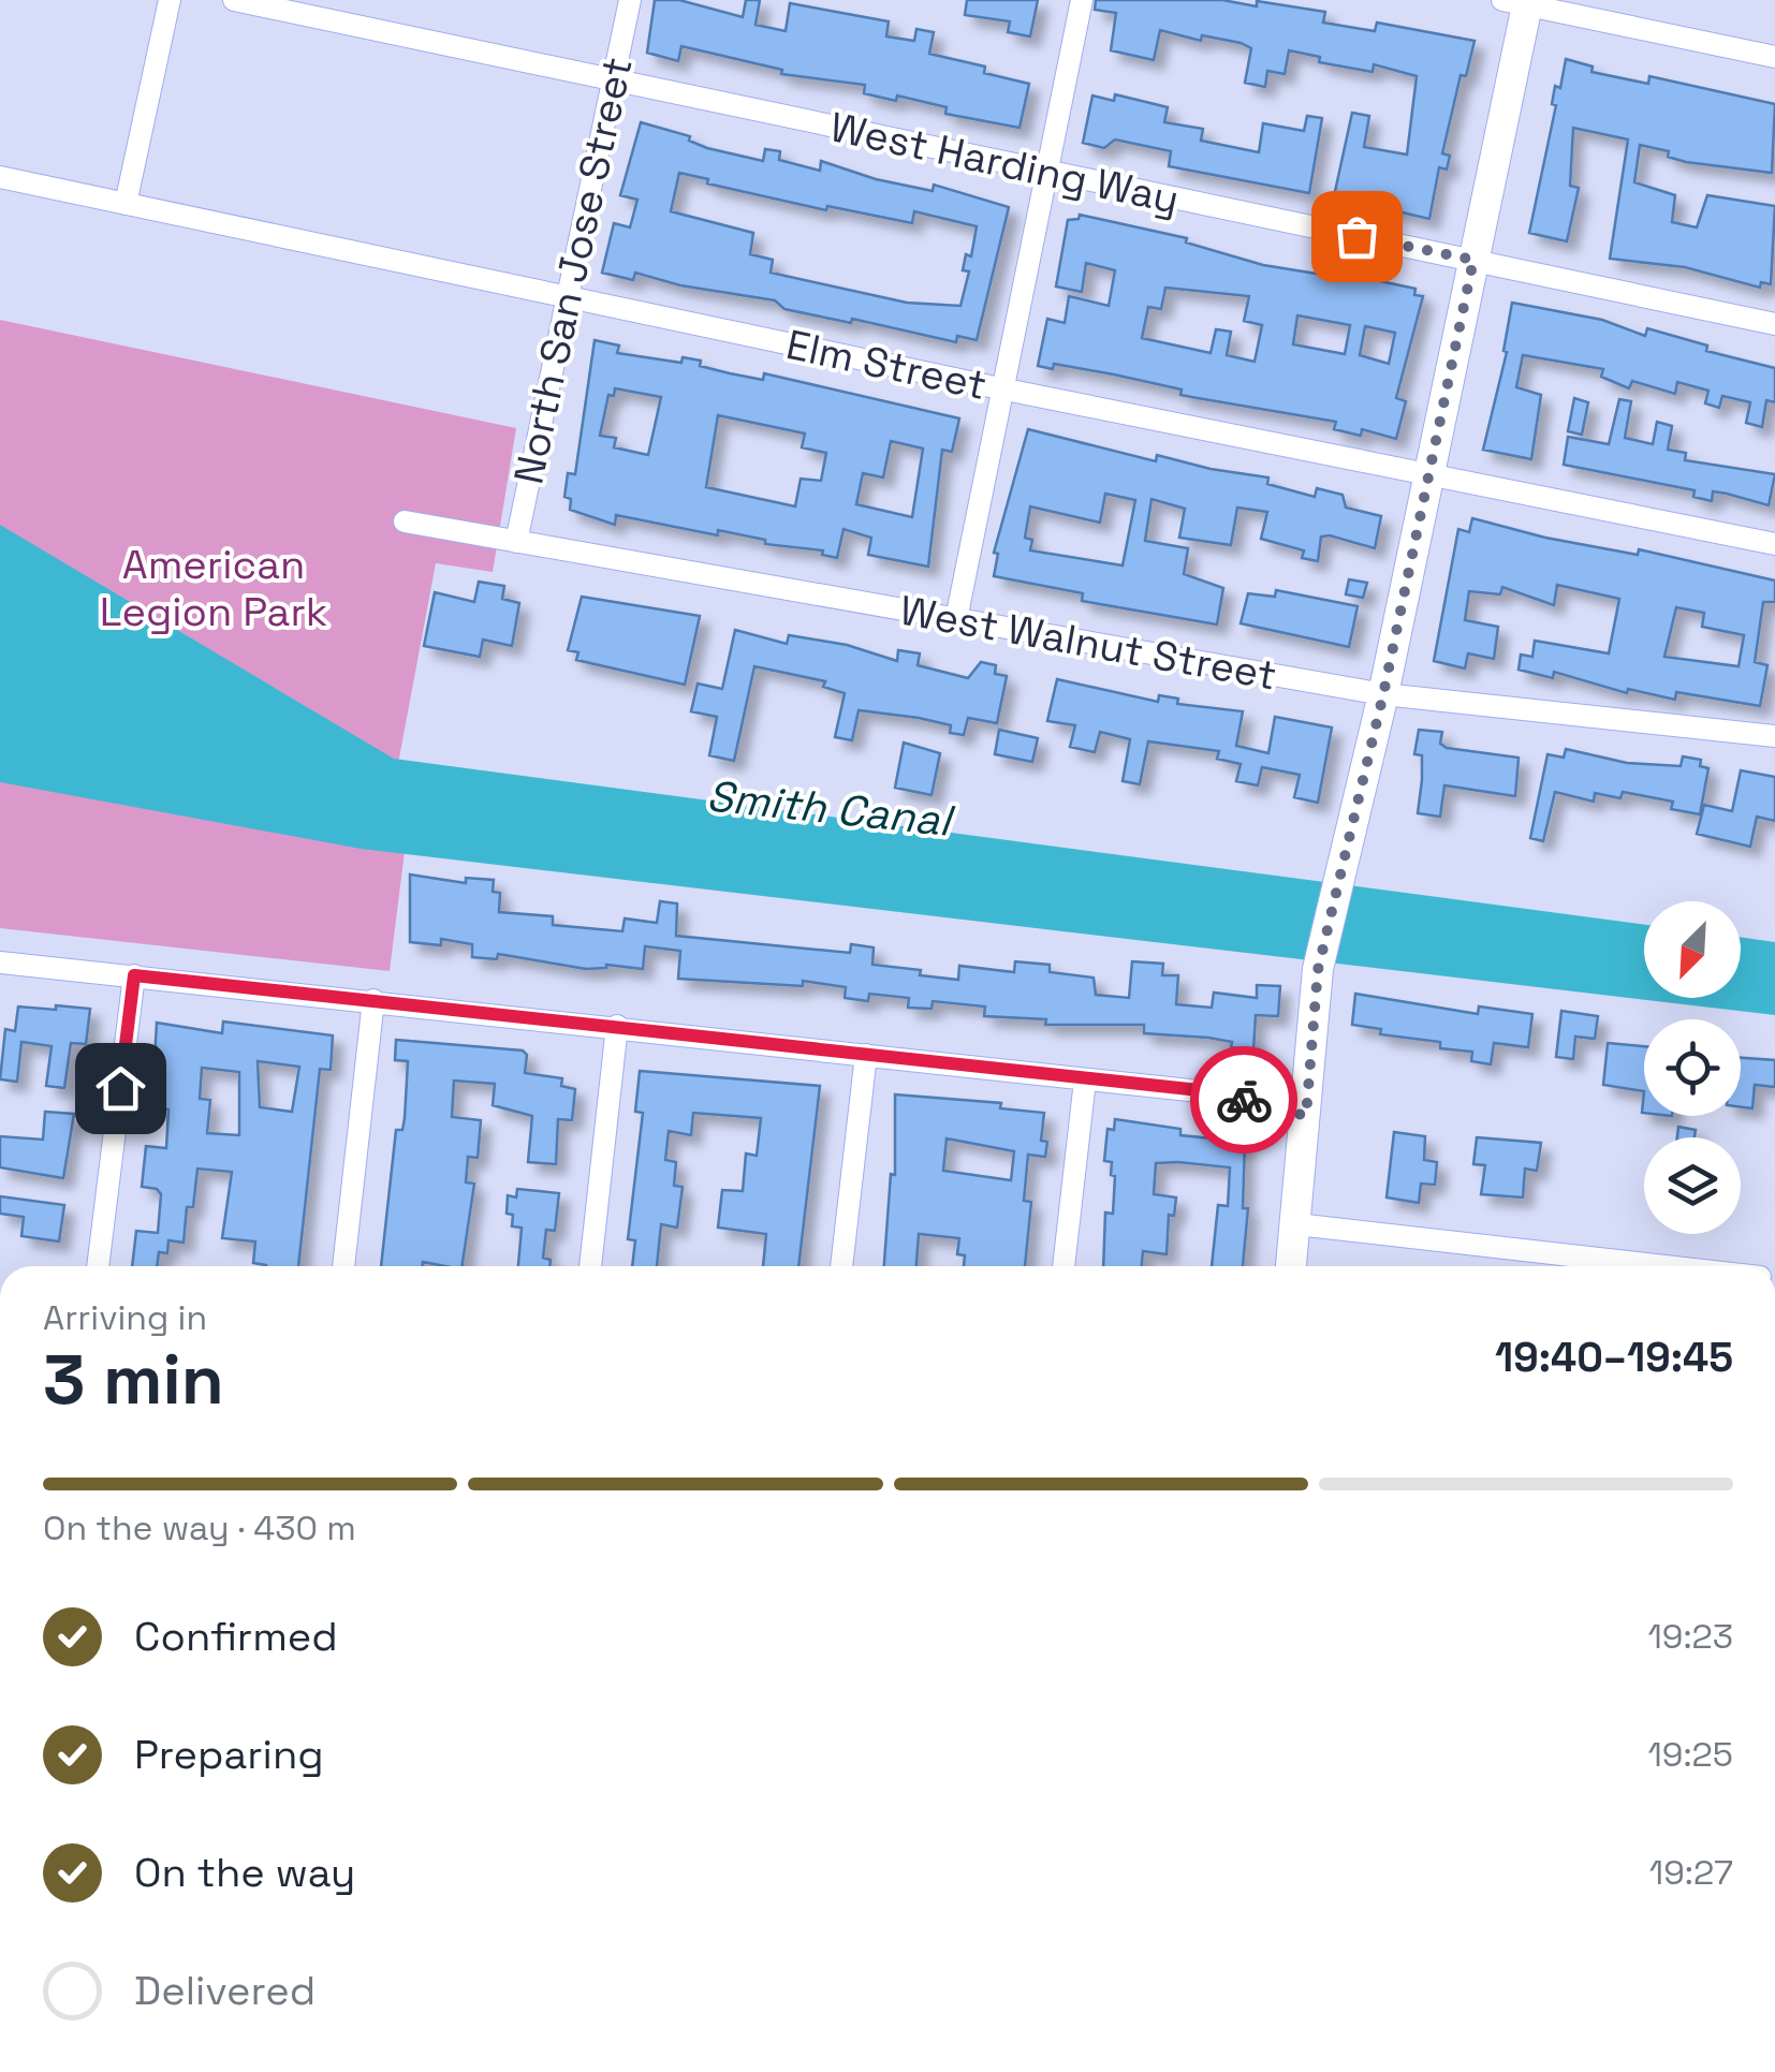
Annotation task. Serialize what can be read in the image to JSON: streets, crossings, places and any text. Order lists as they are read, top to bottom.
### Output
{
  "streets": {
    "street": [
      "West Harding Way",
      "North San Jose Street",
      "Elm Street",
      "West Walnut Street"
    ]
  },
  "crossings": [
    ["West Harding Way", "North San Jose Street"],
    ["North San Jose Street", "Elm Street"],
    ["North San Jose Street", "West Walnut Street"]
  ],
  "water": ["Smith Canal"],
  "parks": ["American Legion Park"],
  "north": "bottom left",
  "page": {
    "heading": ["3 min", "Arriving in", "19:40–19:45"],
    "bar": "On the way · 430 m",
    "list": [
      ["Confirmed", "19:23"],
      ["Preparing", "19:25"],
      ["On the way", "19:27"],
      "Delivered"
    ]
  }
}
